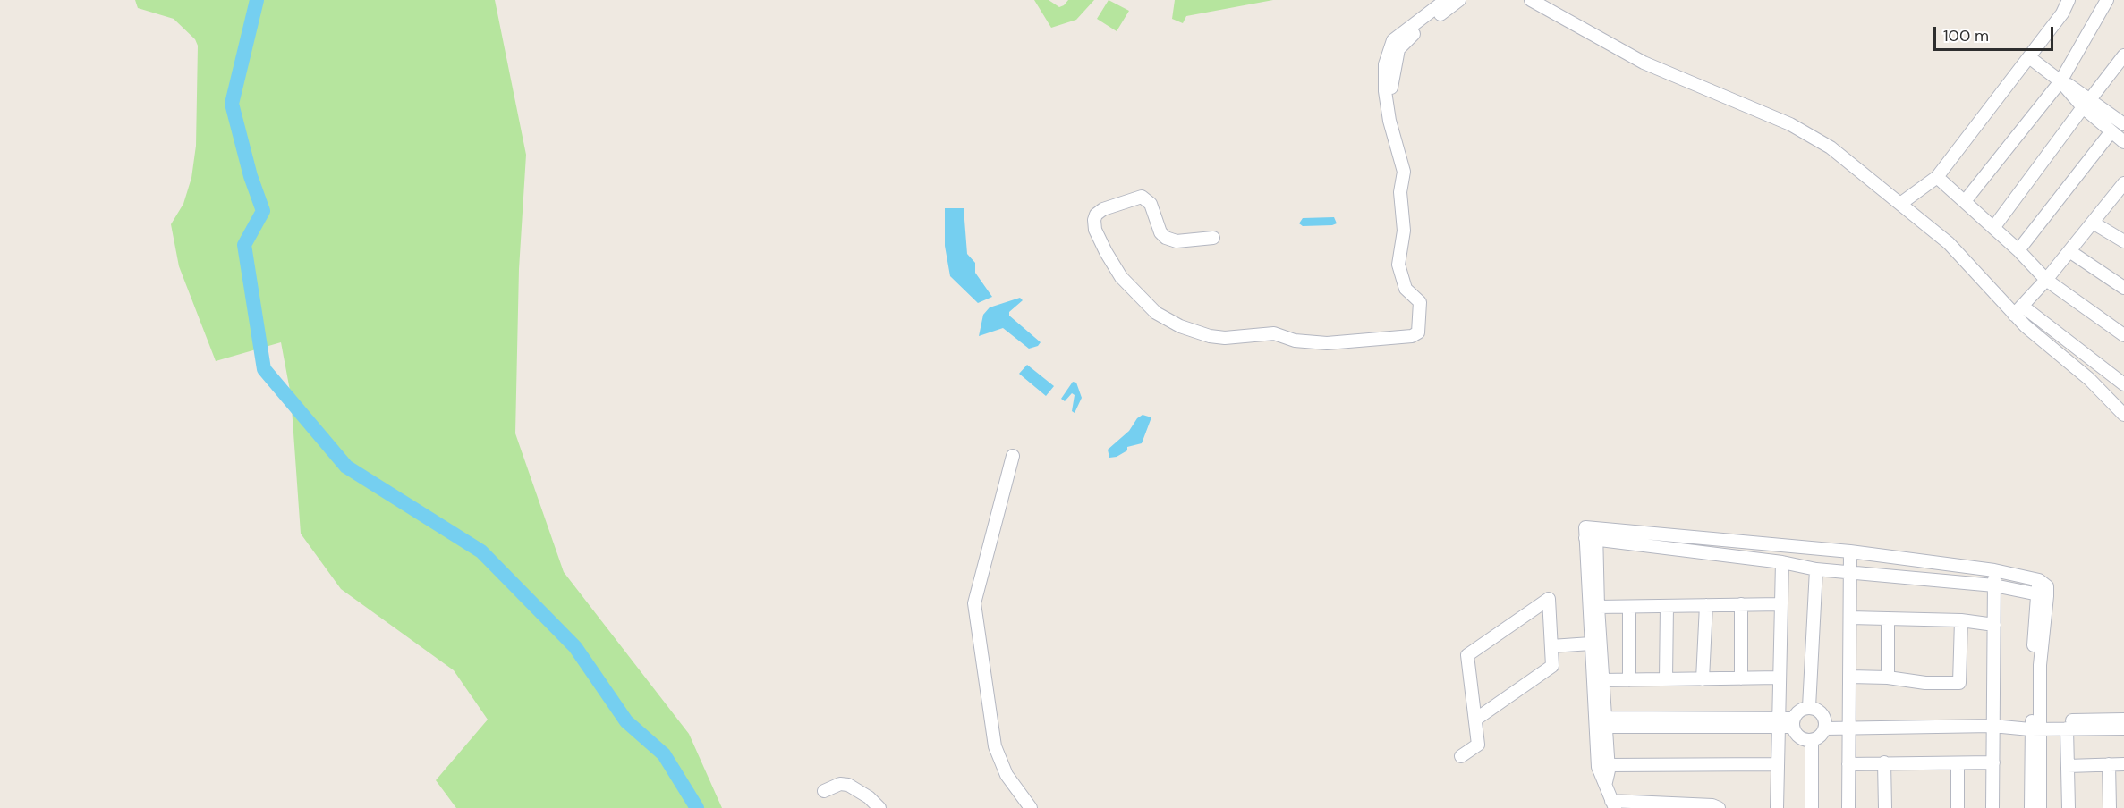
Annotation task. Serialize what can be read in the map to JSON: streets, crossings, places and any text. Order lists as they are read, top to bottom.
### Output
{
  "scale_bar": "100 m"
}
